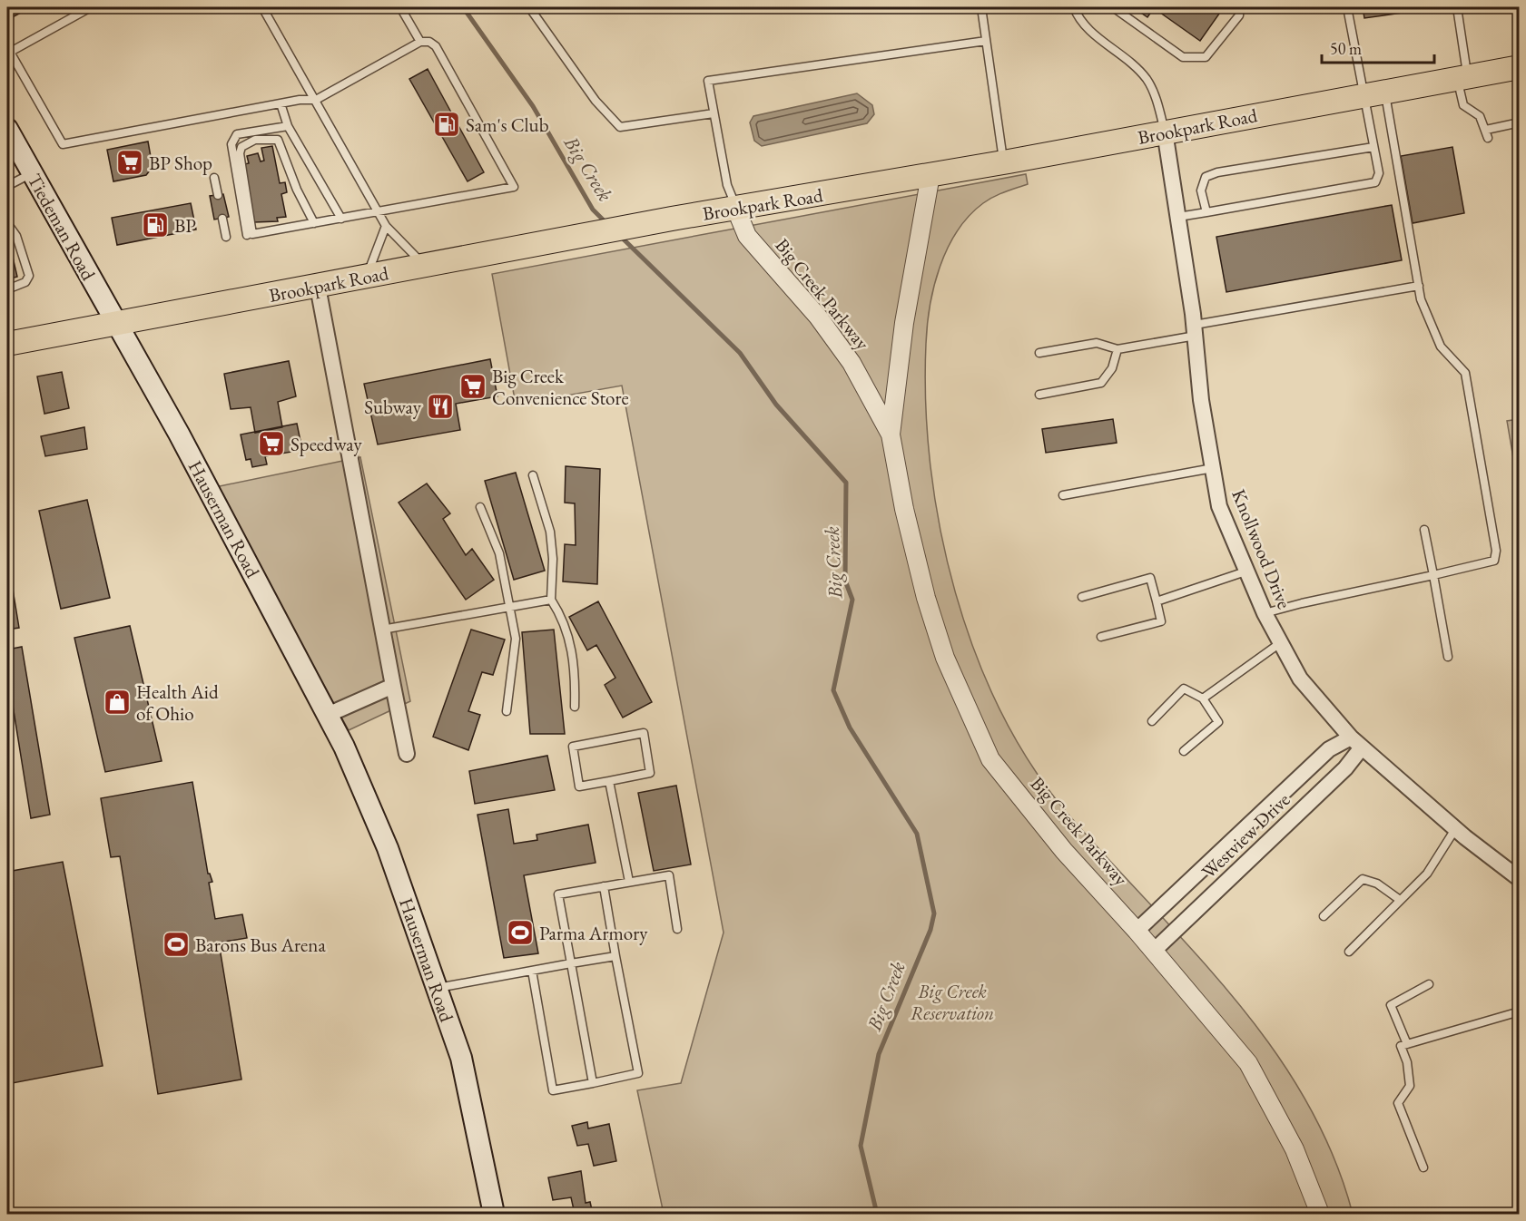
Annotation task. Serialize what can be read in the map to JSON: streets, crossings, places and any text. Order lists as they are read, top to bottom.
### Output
{
  "streets": {
    "main road": ["Brookpark Road", "Tiedeman Road", "Hauserman Road"],
    "street": ["Big Creek Parkway", "Knollwood Drive", "Westview Drive"]
  },
  "crossings": [
    ["Brookpark Road", "Tiedeman Road"],
    ["Brookpark Road", "Big Creek Parkway"],
    ["Brookpark Road", "Hauserman Road"],
    ["Brookpark Road", "Knollwood Drive"],
    ["Tiedeman Road", "Hauserman Road"],
    ["Big Creek Parkway", "Westview Drive"],
    ["Knollwood Drive", "Westview Drive"]
  ],
  "water": ["Big Creek"],
  "parks": ["Big Creek Reservation"],
  "places": {
    "fuel station": ["Sam's Club", "BP"],
    "supermarket": ["BP Shop", "Big Creek Convenience Store", "Speedway"],
    "restaurant": ["Subway"],
    "shop": ["Health Aid of Ohio"],
    "sports": ["Parma Armory", "Barons Bus Arena"]
  },
  "scale_bar": "50 m"
}
